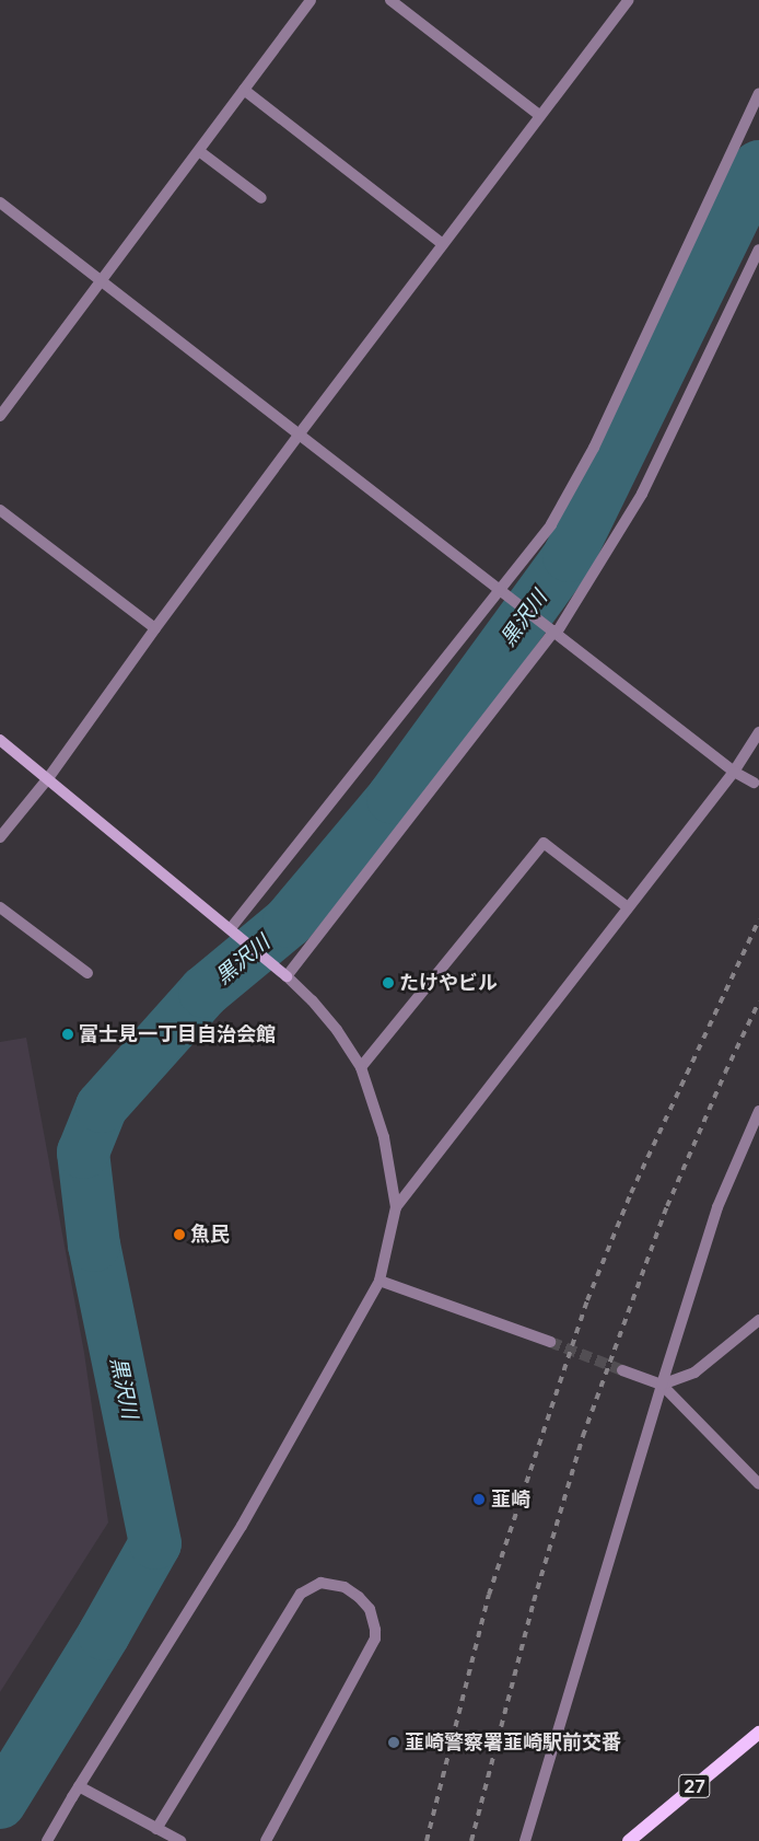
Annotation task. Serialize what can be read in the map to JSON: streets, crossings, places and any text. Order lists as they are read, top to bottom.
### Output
{
  "streets": {
    "main road": ["27"]
  },
  "water": ["黒沢川"],
  "places": [
    "たけやビル",
    "富士見一丁目自治会館",
    "魚民",
    "韮崎",
    "韮崎警察署韮崎駅前交番"
  ]
}
